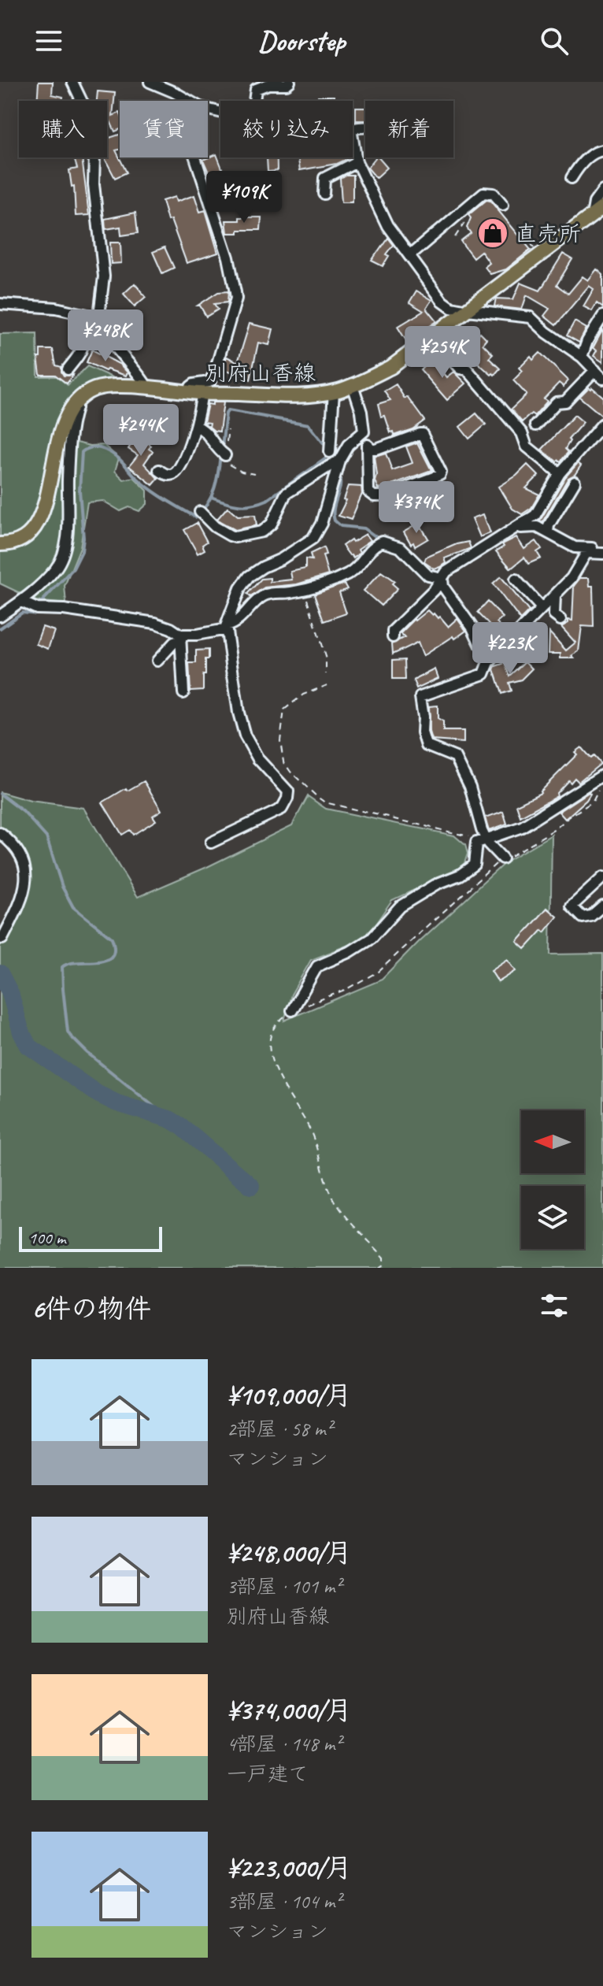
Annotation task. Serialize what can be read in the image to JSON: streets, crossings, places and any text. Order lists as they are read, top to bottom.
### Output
{
  "streets": {
    "main road": ["別府山香線"]
  },
  "places": {
    "shop": ["直売所"]
  },
  "scale_bar": "100 m",
  "north": "left",
  "page": {
    "header": "Doorstep",
    "chip": [
      "購入",
      "賃貸",
      "絞り込み",
      "新着"
    ],
    "price": [
      "¥109K",
      "¥248K",
      "¥254K",
      "¥244K",
      "¥374K",
      "¥223K"
    ],
    "scale": "100 m",
    "heading": "6件の物件",
    "list": [
      {
        "name": "¥109,000/月",
        "note": "2部屋 · 58 m² · マンション"
      },
      {
        "name": "¥248,000/月",
        "note": "3部屋 · 101 m² · 別府山香線"
      },
      {
        "name": "¥374,000/月",
        "note": "4部屋 · 148 m² · 一戸建て"
      },
      {
        "name": "¥223,000/月",
        "note": "3部屋 · 104 m² · マンション"
      }
    ]
  }
}
